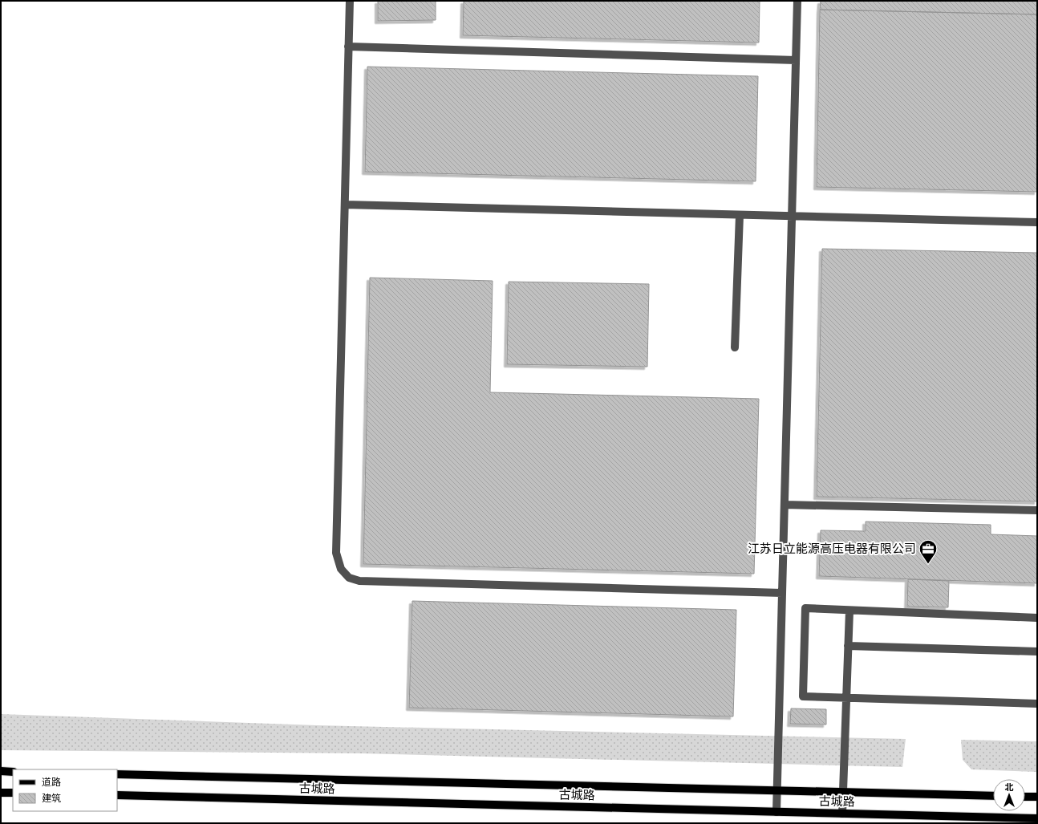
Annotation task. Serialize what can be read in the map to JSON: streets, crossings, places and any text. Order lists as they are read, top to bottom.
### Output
{
  "streets": {
    "main road": ["古城路"]
  },
  "places": {
    "office": ["江苏日立能源高压电器有限公司"]
  },
  "legend": ["道路", "建筑"],
  "north": "top"
}
